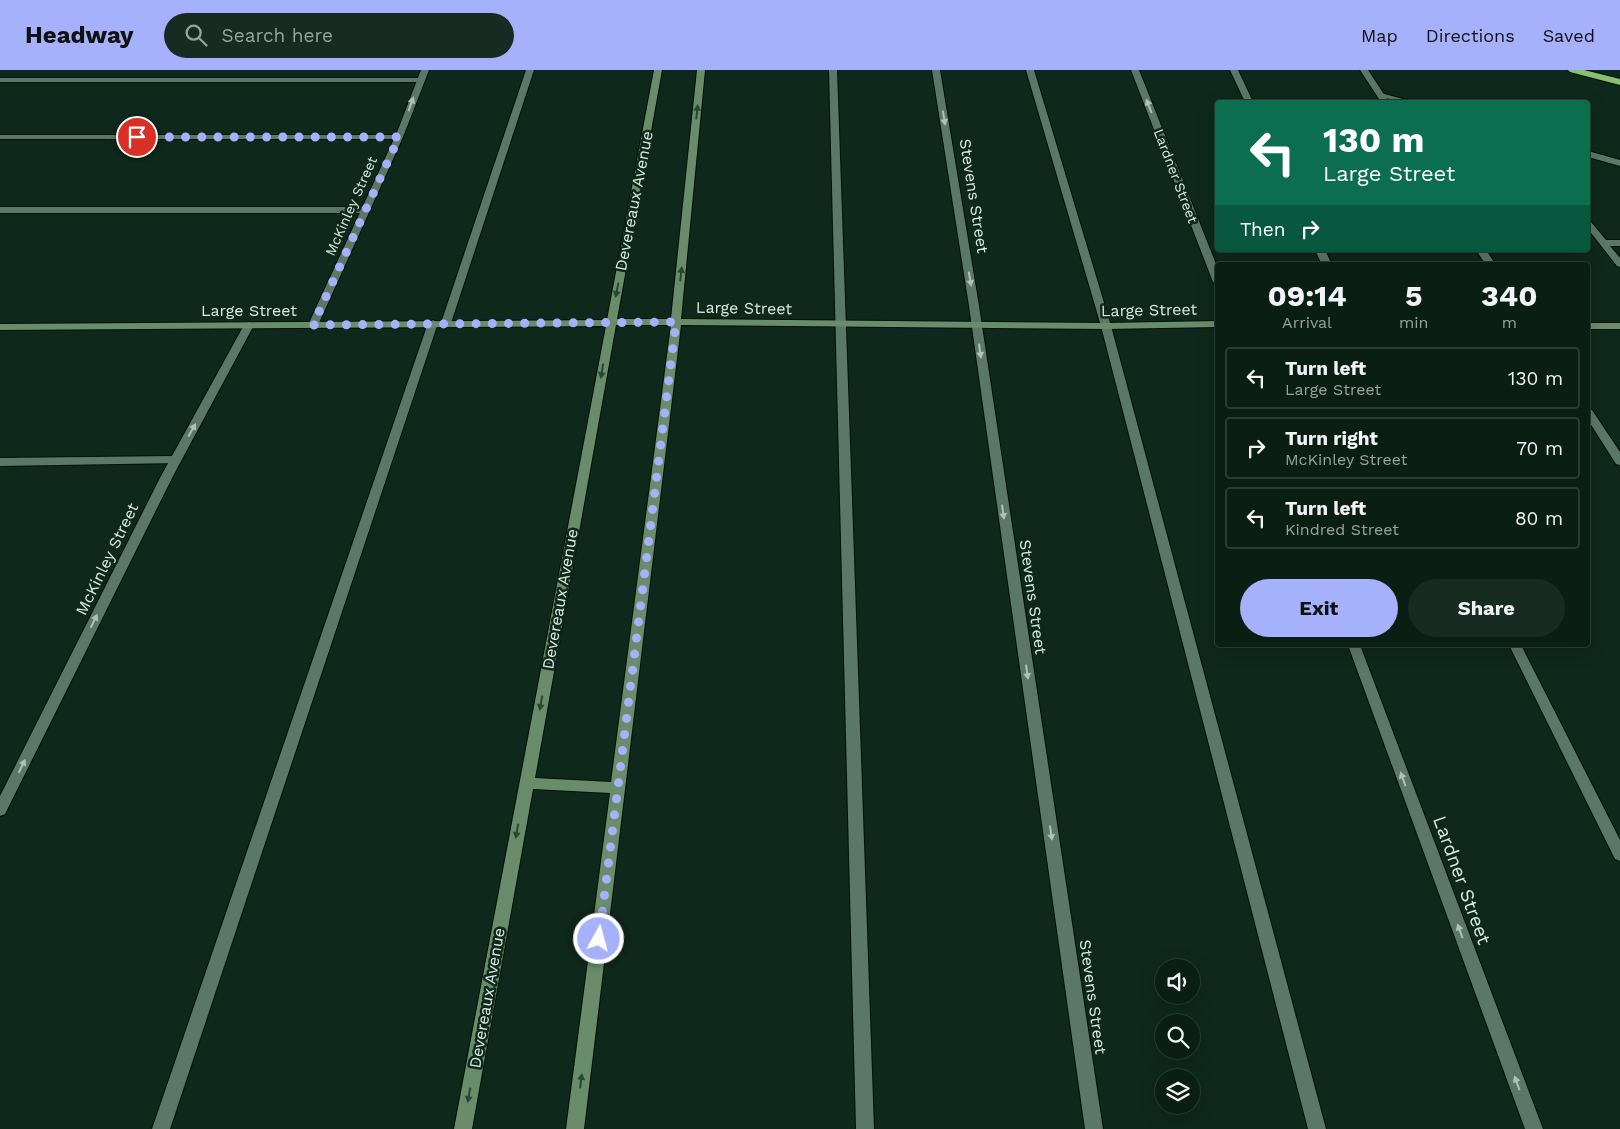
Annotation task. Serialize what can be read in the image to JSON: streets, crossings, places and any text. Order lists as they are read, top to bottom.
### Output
{
  "streets": {
    "main road": ["Devereaux Avenue", "Large Street"],
    "street": ["Lardner Street", "Stevens Street", "McKinley Street"]
  },
  "crossings": [
    ["Stevens Street", "Large Street"],
    ["Devereaux Avenue", "Large Street"],
    ["McKinley Street", "Large Street"]
  ],
  "one_way": ["Lardner Street", "Stevens Street", "McKinley Street"],
  "page": {
    "header": "Headway",
    "search": "Search here",
    "nav": ["Map", "Directions", "Saved"],
    "turn": ["130 m", "Large Street"],
    "then": "Then",
    "eta": [
      "09:14",
      "Arrival",
      "5",
      "min",
      "340",
      "m"
    ],
    "list": [
      {
        "name": "Turn left",
        "note": "Large Street",
        "value": "130 m"
      },
      {
        "name": "Turn right",
        "note": "McKinley Street",
        "value": "70 m"
      },
      {
        "name": "Turn left",
        "note": "Kindred Street",
        "value": "80 m"
      }
    ],
    "buttons": ["Exit", "Share"]
  }
}
